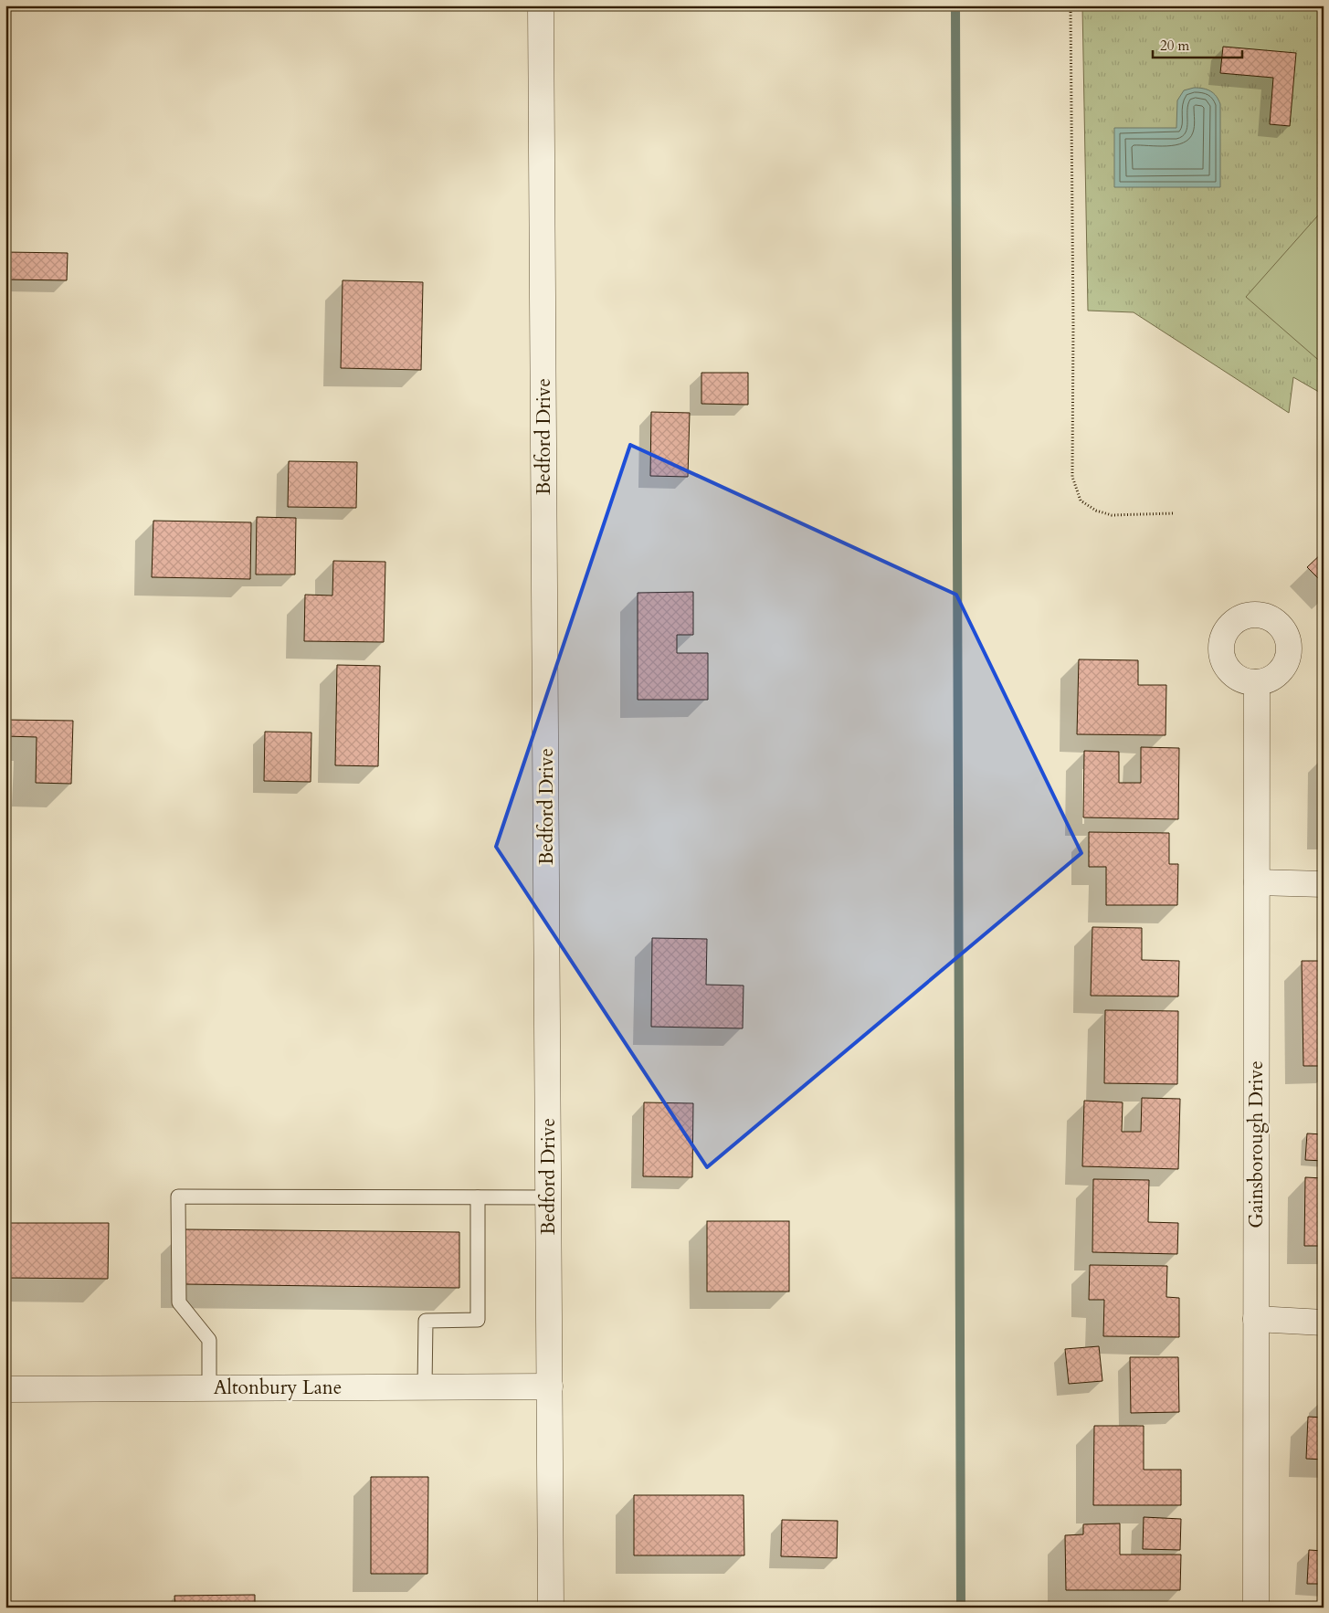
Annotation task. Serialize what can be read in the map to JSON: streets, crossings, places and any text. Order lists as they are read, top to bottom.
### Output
{
  "streets": {
    "street": ["Bedford Drive", "Gainsborough Drive", "Altonbury Lane"]
  },
  "crossings": [
    ["Bedford Drive", "Altonbury Lane"]
  ],
  "scale_bar": "20 m"
}
